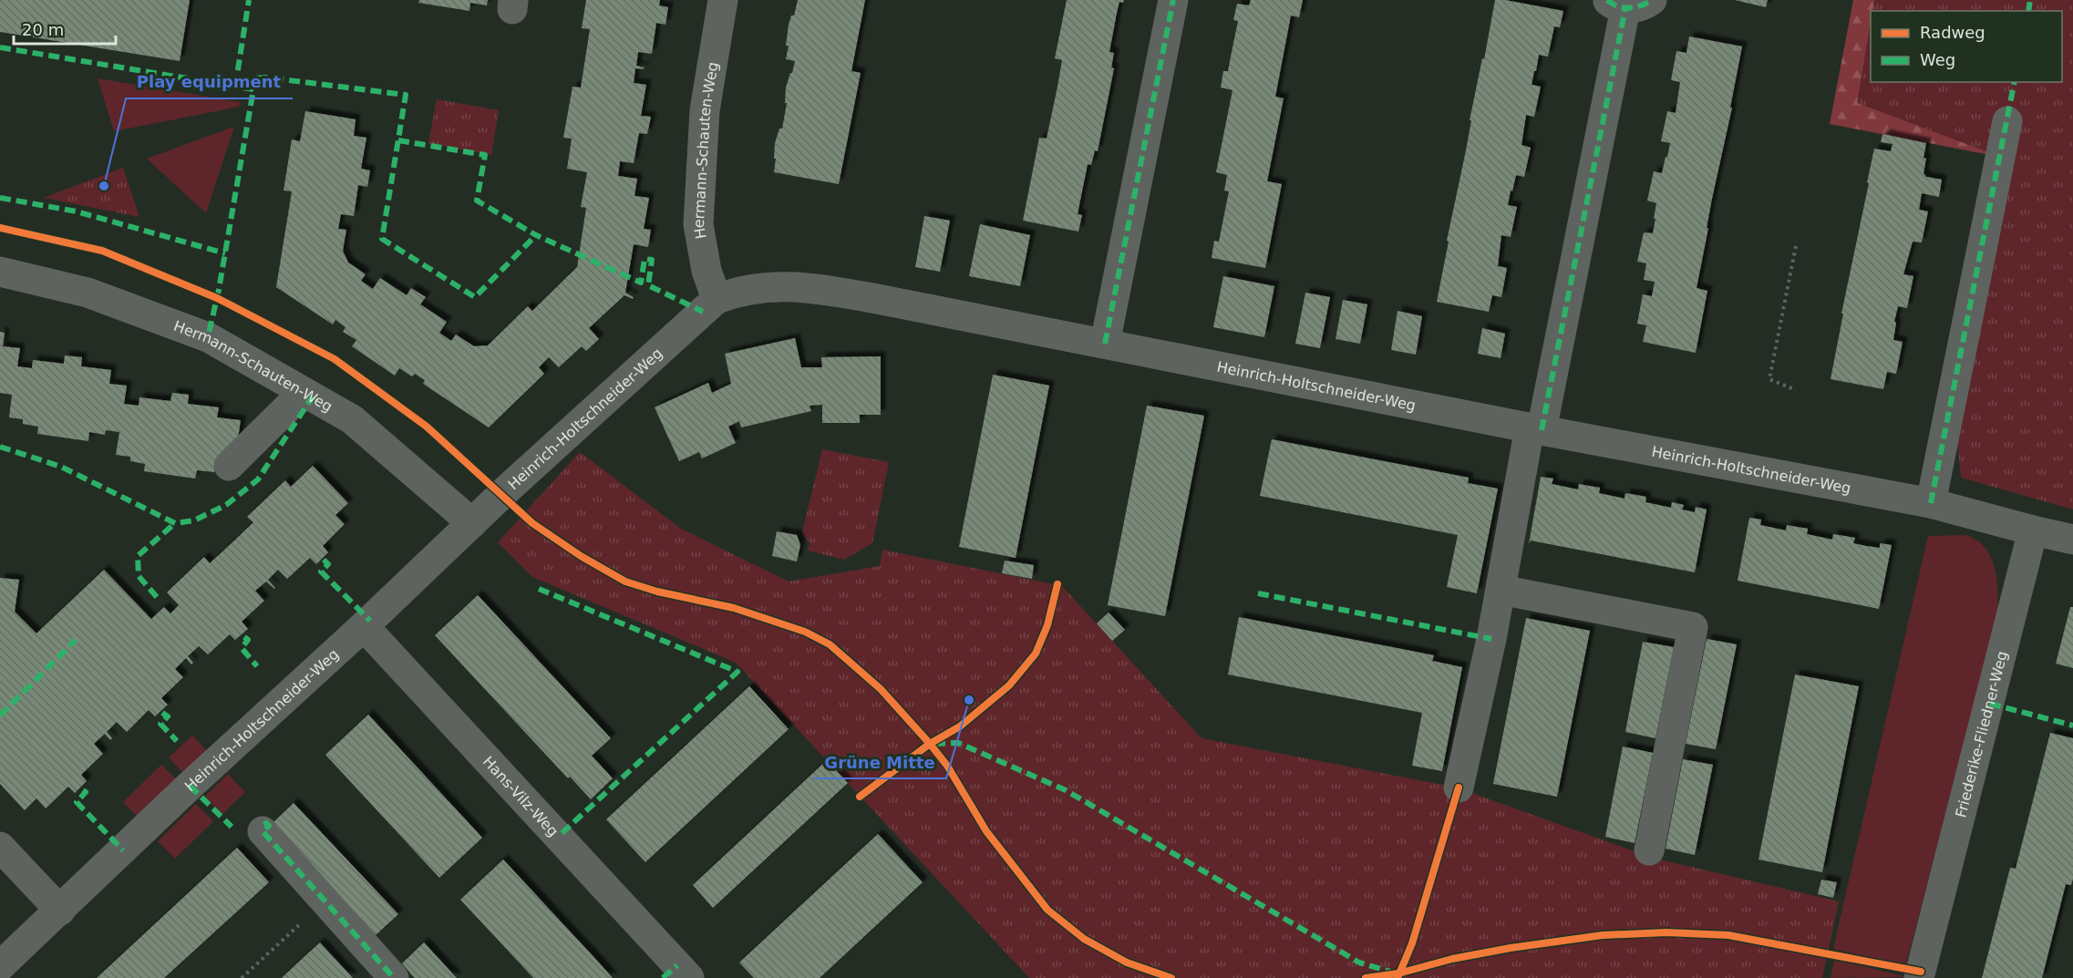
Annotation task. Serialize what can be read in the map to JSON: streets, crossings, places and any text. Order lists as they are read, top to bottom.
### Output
{
  "streets": {
    "street": [
      "Hermann-Schauten-Weg",
      "Heinrich-Holtschneider-Weg",
      "Friederike-Fliedner-Weg",
      "Hans-Vilz-Weg"
    ]
  },
  "crossings": [
    ["Hermann-Schauten-Weg", "Heinrich-Holtschneider-Weg"],
    ["Heinrich-Holtschneider-Weg", "Friederike-Fliedner-Weg"],
    ["Heinrich-Holtschneider-Weg", "Hans-Vilz-Weg"]
  ],
  "places": ["Play equipment", "Grüne Mitte"],
  "legend": ["Radweg", "Weg"],
  "scale_bar": "20 m"
}
